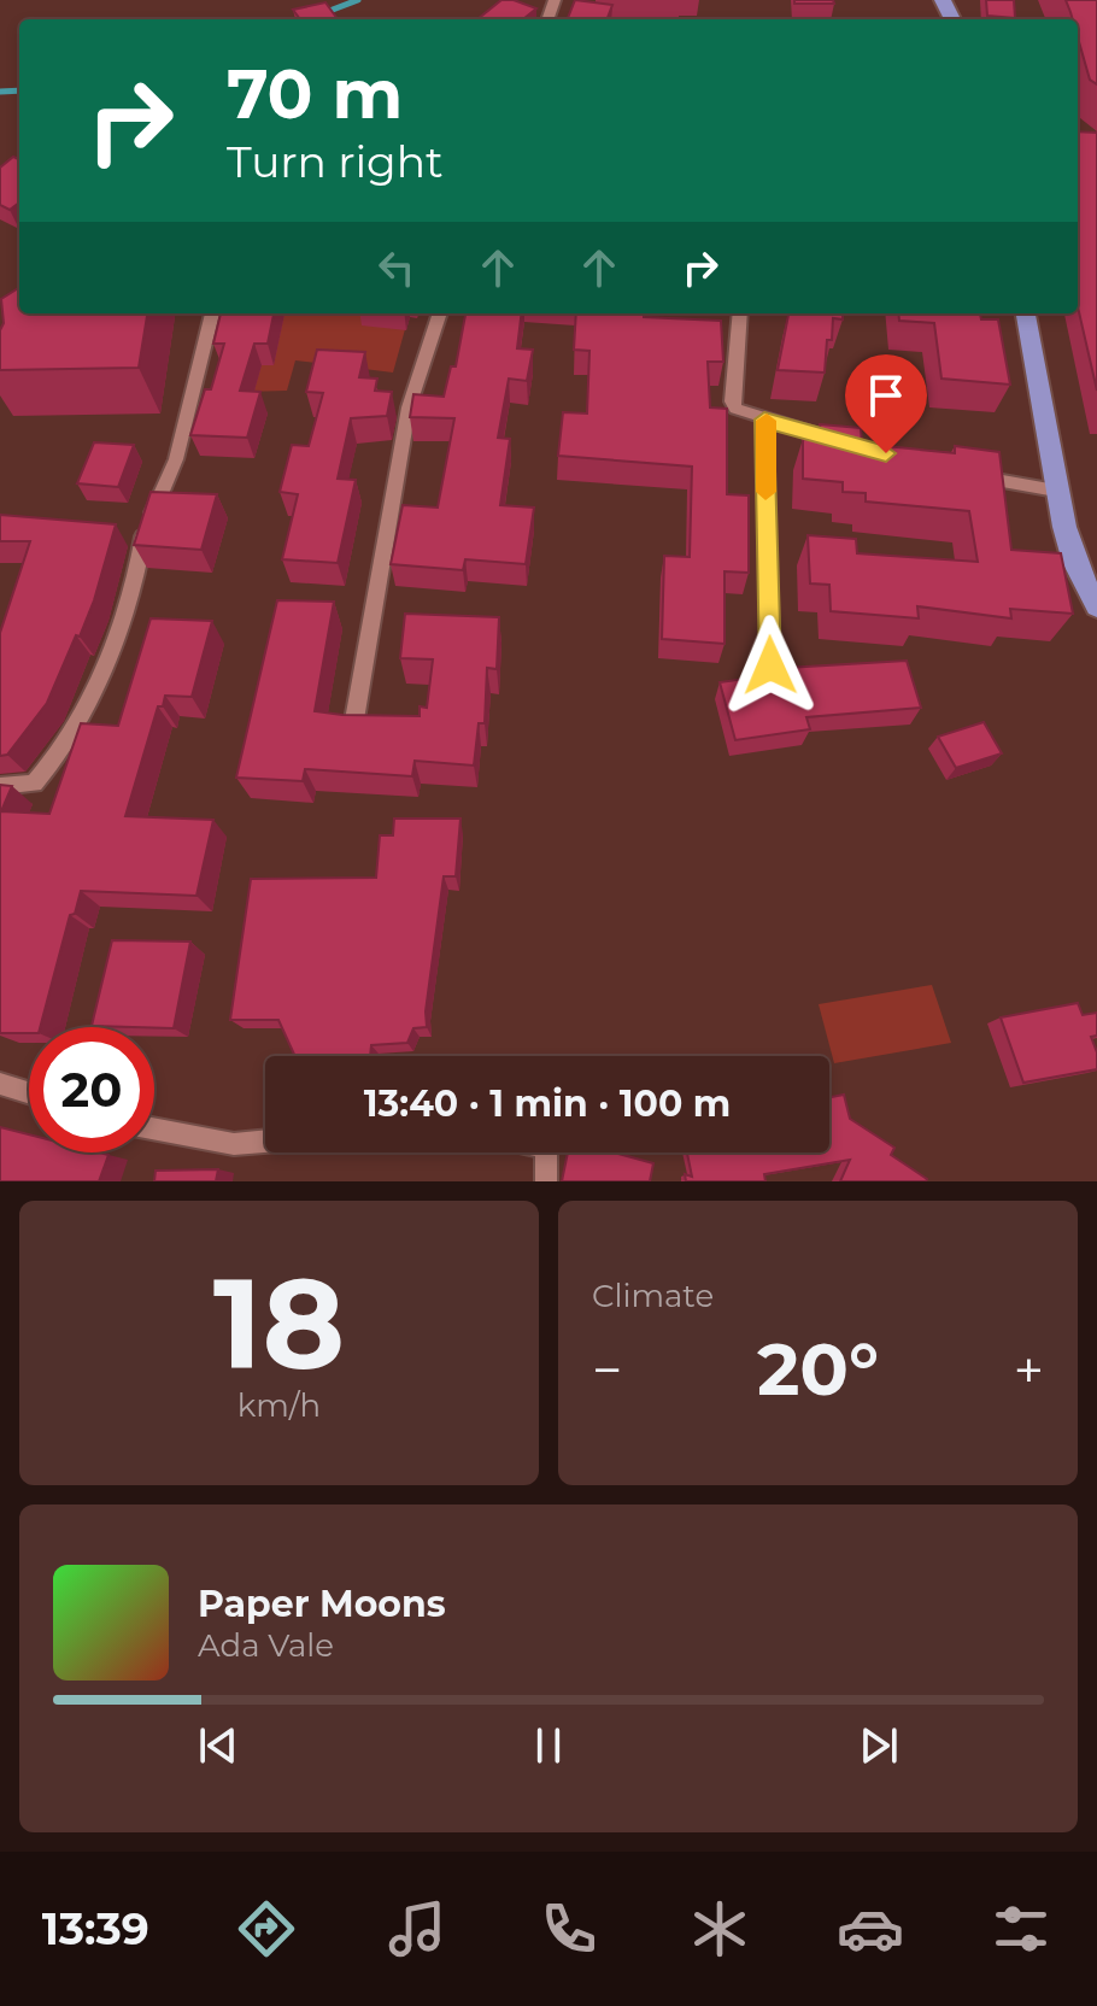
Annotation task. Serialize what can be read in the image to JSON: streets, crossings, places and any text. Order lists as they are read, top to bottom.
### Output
{
  "page": {
    "turn": ["70 m", "Turn right"],
    "limit": "20",
    "trip": "13:40 · 1 min · 100 m",
    "tile": [
      ["18", "km/h"],
      "Climate"
    ],
    "heat": ["−", "20°", "+"],
    "song": ["Paper Moons", "Ada Vale"],
    "tabs": "13:39"
  }
}
